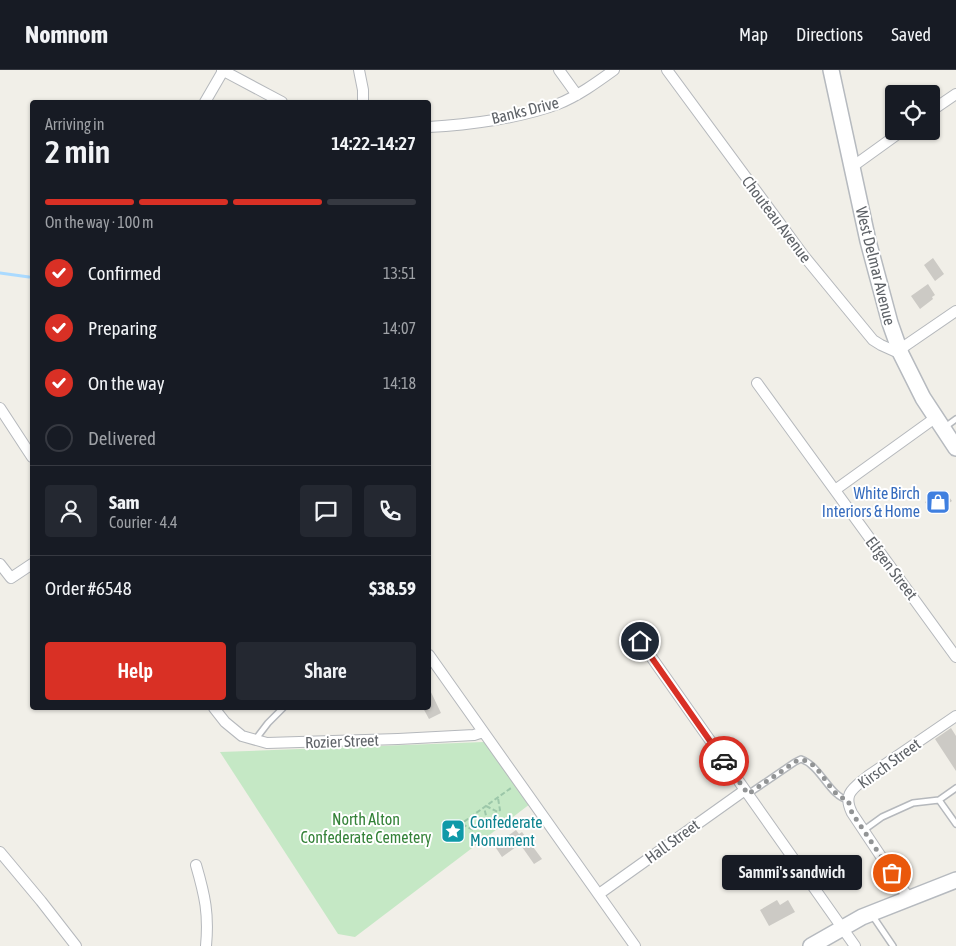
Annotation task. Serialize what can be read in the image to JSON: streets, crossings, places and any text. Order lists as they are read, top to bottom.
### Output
{
  "streets": {
    "street": [
      "Banks Drive",
      "Chouteau Avenue",
      "West Delmar Avenue",
      "Elfgen Street",
      "Rozier Street",
      "Kirsch Street",
      "Hall Street"
    ]
  },
  "crossings": [
    ["Chouteau Avenue", "West Delmar Avenue"]
  ],
  "parks": ["North Alton Confederate Cemetery"],
  "places": {
    "shop": ["White Birch Interiors & Home"],
    "place": ["Confederate Monument"],
    "other": ["Sammi's sandwich"]
  },
  "page": {
    "header": "Nomnom",
    "nav": ["Map", "Directions", "Saved"],
    "heading": ["2 min", "Arriving in", "14:22–14:27"],
    "panel": [
      "Sam",
      "Courier · 4.4",
      "Order #6548",
      "$38.59"
    ],
    "bar": "On the way · 100 m",
    "list": [
      ["Confirmed", "13:51"],
      ["Preparing", "14:07"],
      ["On the way", "14:18"],
      "Delivered"
    ],
    "buttons": ["Help", "Share"],
    "bubble": "Sammi's sandwich"
  }
}
